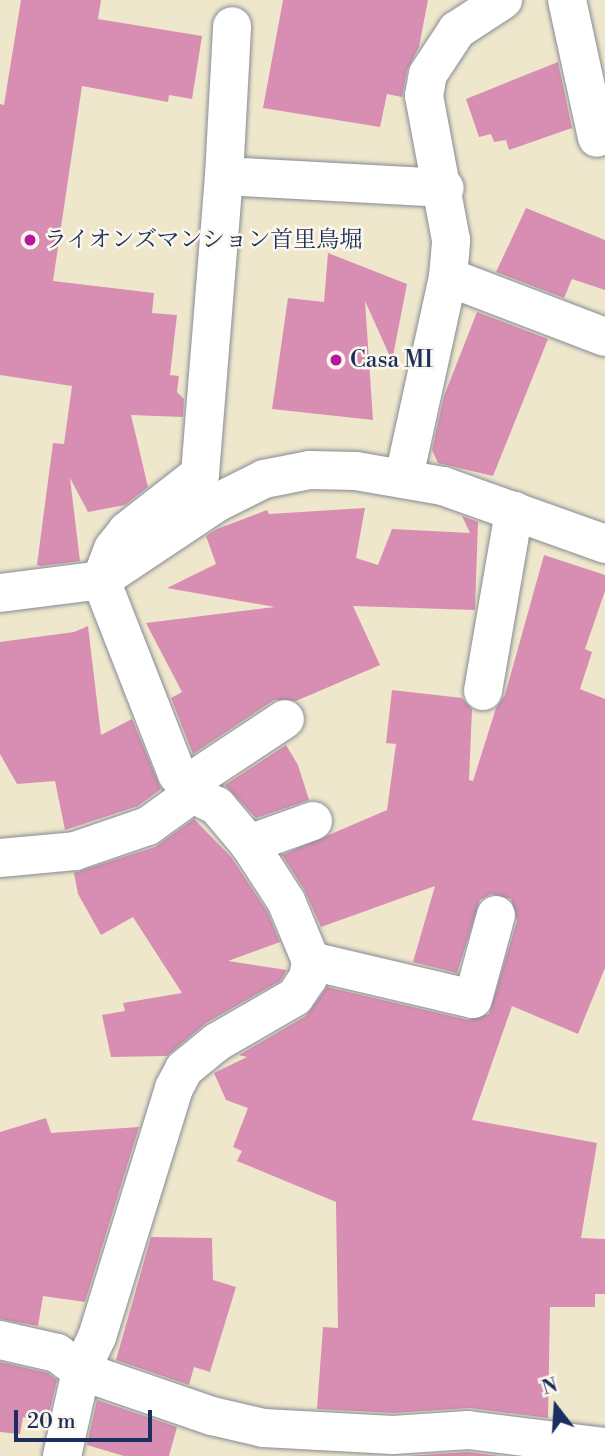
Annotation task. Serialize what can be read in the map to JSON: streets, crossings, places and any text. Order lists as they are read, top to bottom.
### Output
{
  "places": ["ライオンズマンション首里鳥堀", "Casa MI"],
  "scale_bar": "20 m",
  "north": "top"
}
